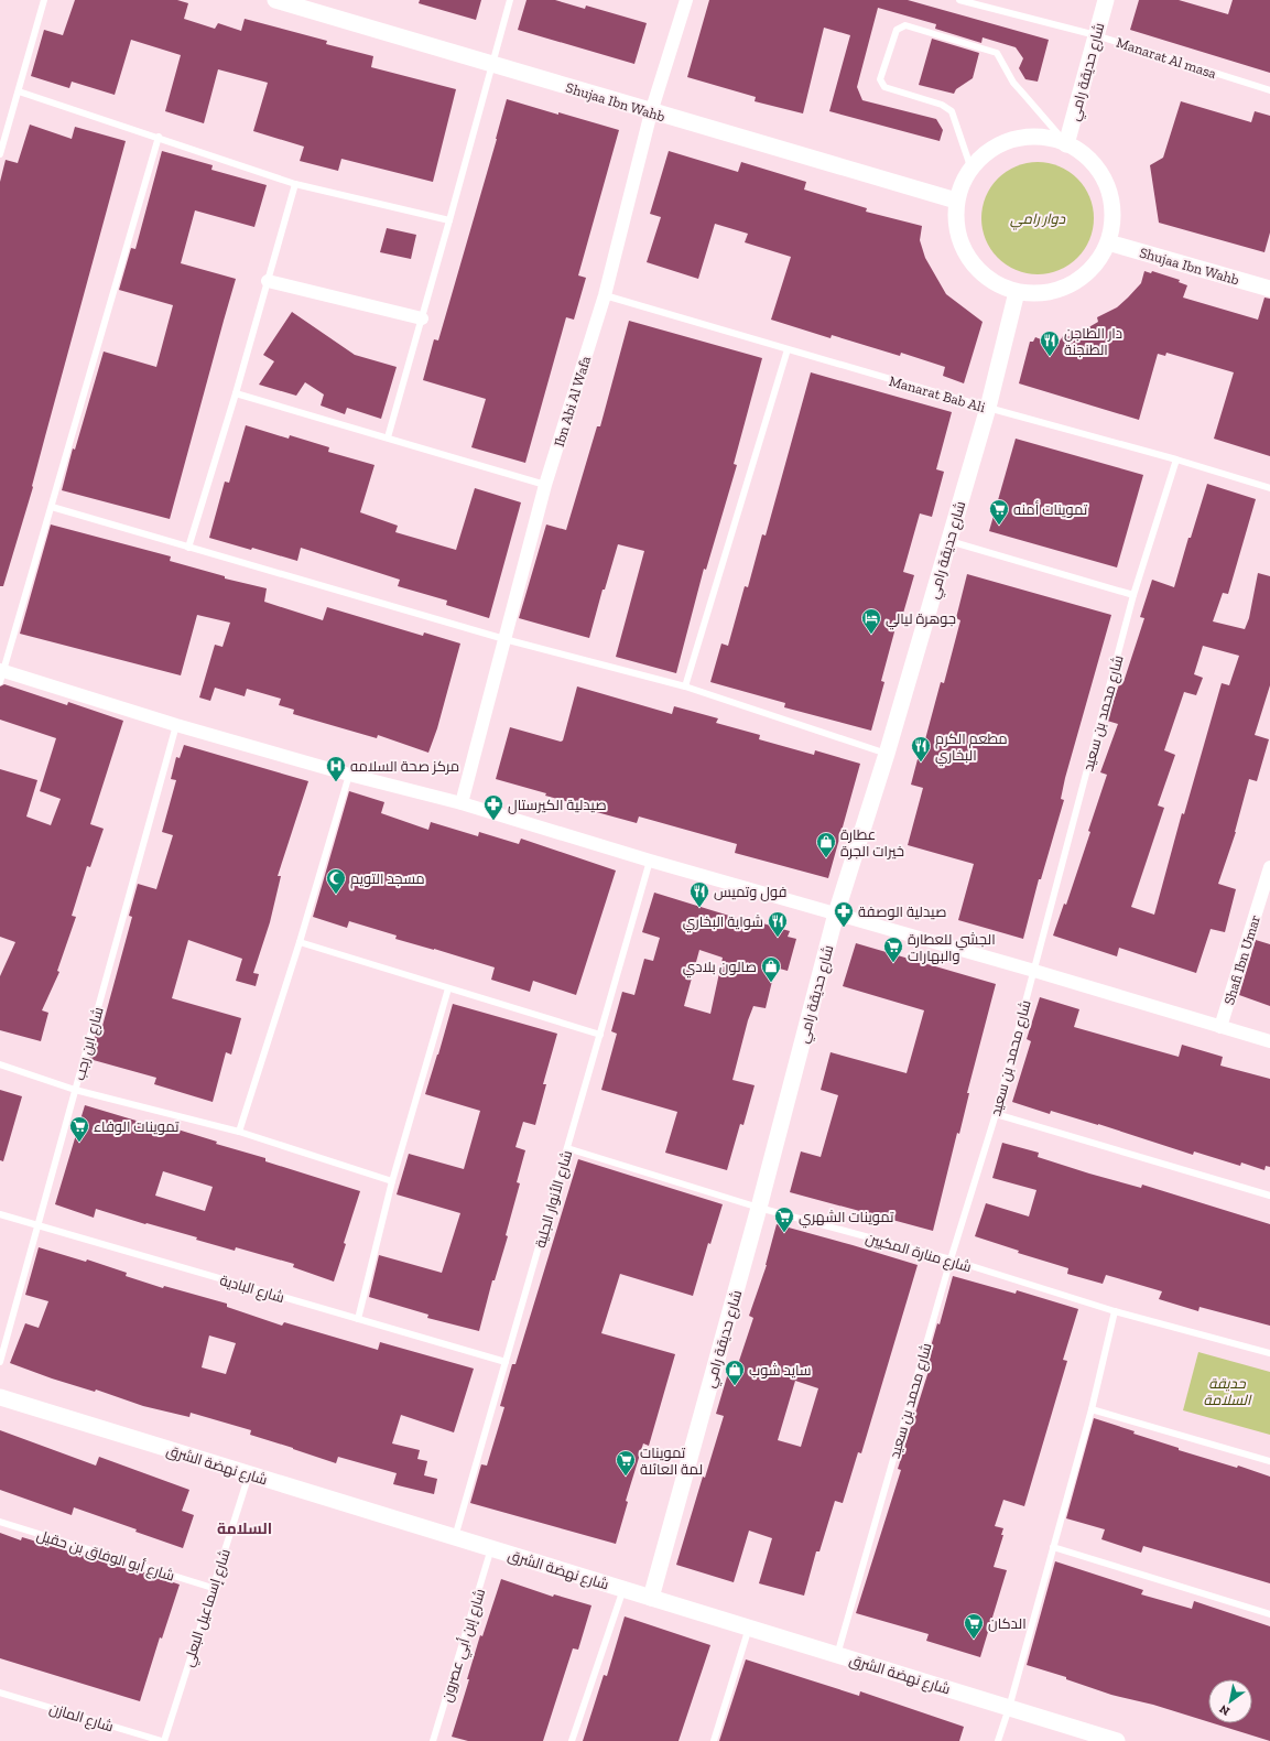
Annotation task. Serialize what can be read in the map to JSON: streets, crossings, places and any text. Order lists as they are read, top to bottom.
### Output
{
  "streets": {
    "street": [
      "شارع حديقة رامي",
      "Shujaa Ibn Wahb",
      "Ibn Abi Al Wafa",
      "Shafi Ibn Umar",
      "شارع نهضة الشرق"
    ],
    "lane": [
      "Manarat Al masa",
      "Manarat Bab Ali",
      "شارع محمد بن سعيد",
      "شارع ابن رجب",
      "شارع الأنوار الجلية",
      "شارع منارة المكيين",
      "شارع البادية",
      "شارع أبو الوفاق بن حقيل",
      "شارع إسماعيل البعلي",
      "شارع إبن أبي عصرون",
      "شارع المازن"
    ]
  },
  "crossings": [
    ["Manarat Al masa", "شارع حديقة رامي"],
    ["شارع حديقة رامي", "Shujaa Ibn Wahb"],
    ["شارع حديقة رامي", "Manarat Bab Ali"],
    ["شارع حديقة رامي", "شارع منارة المكيين"],
    ["شارع حديقة رامي", "شارع نهضة الشرق"],
    ["Shujaa Ibn Wahb", "Ibn Abi Al Wafa"],
    ["Manarat Bab Ali", "Ibn Abi Al Wafa"],
    ["Manarat Bab Ali", "شارع محمد بن سعيد"],
    ["شارع محمد بن سعيد", "شارع منارة المكيين"],
    ["شارع محمد بن سعيد", "شارع نهضة الشرق"],
    ["شارع ابن رجب", "شارع البادية"],
    ["شارع الأنوار الجلية", "شارع منارة المكيين"],
    ["شارع الأنوار الجلية", "شارع البادية"],
    ["شارع الأنوار الجلية", "شارع نهضة الشرق"],
    ["شارع نهضة الشرق", "شارع إسماعيل البعلي"],
    ["شارع نهضة الشرق", "شارع إبن أبي عصرون"],
    ["شارع أبو الوفاق بن حقيل", "شارع إسماعيل البعلي"],
    ["شارع إسماعيل البعلي", "شارع المازن"]
  ],
  "districts": ["السلامة"],
  "parks": ["دوار رامي", "حديقة السلامة"],
  "places": {
    "restaurant": [
      "دار الطاجن الطنجنة",
      "مطعم الكرم البخاري",
      "فول وتميس",
      "شواية البخاري"
    ],
    "supermarket": [
      "تموينات أمنه",
      "الجشي للعطارة والبهارات",
      "تموينات الوفاء",
      "تموينات الشهري",
      "تموينات لمة العائلة",
      "الدكان"
    ],
    "hotel": ["جوهرة ليالي"],
    "hospital": ["مركز صحة السلامه"],
    "pharmacy": ["صيدلية الكيرستال", "صيدلية الوصفة"],
    "shop": ["عطارة خيرات الجرة", "صالون بلادي", "سايد شوب"],
    "mosque": ["مسجد التويم"]
  },
  "north": "bottom left"
}
